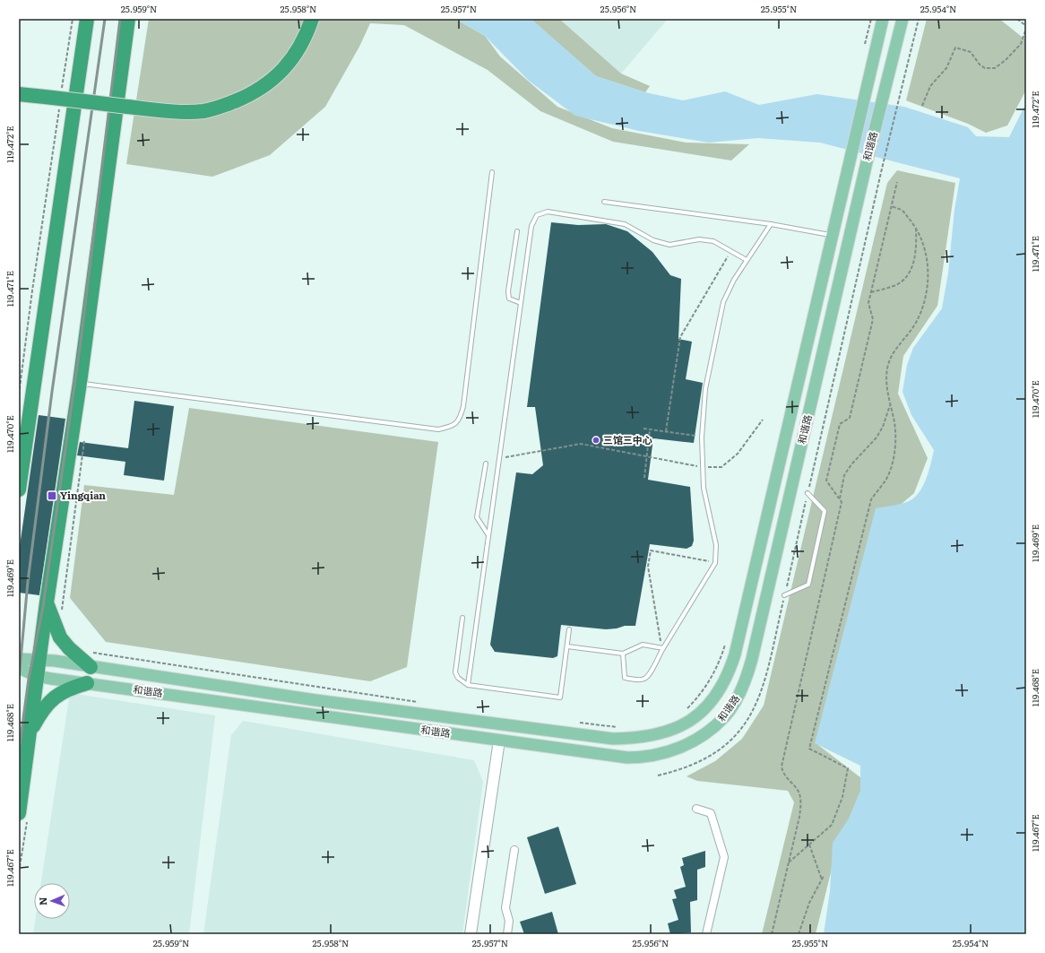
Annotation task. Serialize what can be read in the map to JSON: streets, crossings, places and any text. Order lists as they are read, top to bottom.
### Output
{
  "streets": {
    "main road": ["和谐路"]
  },
  "places": {
    "other": ["三馆三中心"],
    "transit": ["Yingqian"]
  },
  "north": "left",
  "coordinates": [
    "25.959°N",
    "25.958°N",
    "25.957°N",
    "25.956°N",
    "25.955°N",
    "25.954°N",
    "119.472°E",
    "119.471°E",
    "119.470°E",
    "119.469°E",
    "119.468°E",
    "119.467°E"
  ]
}
